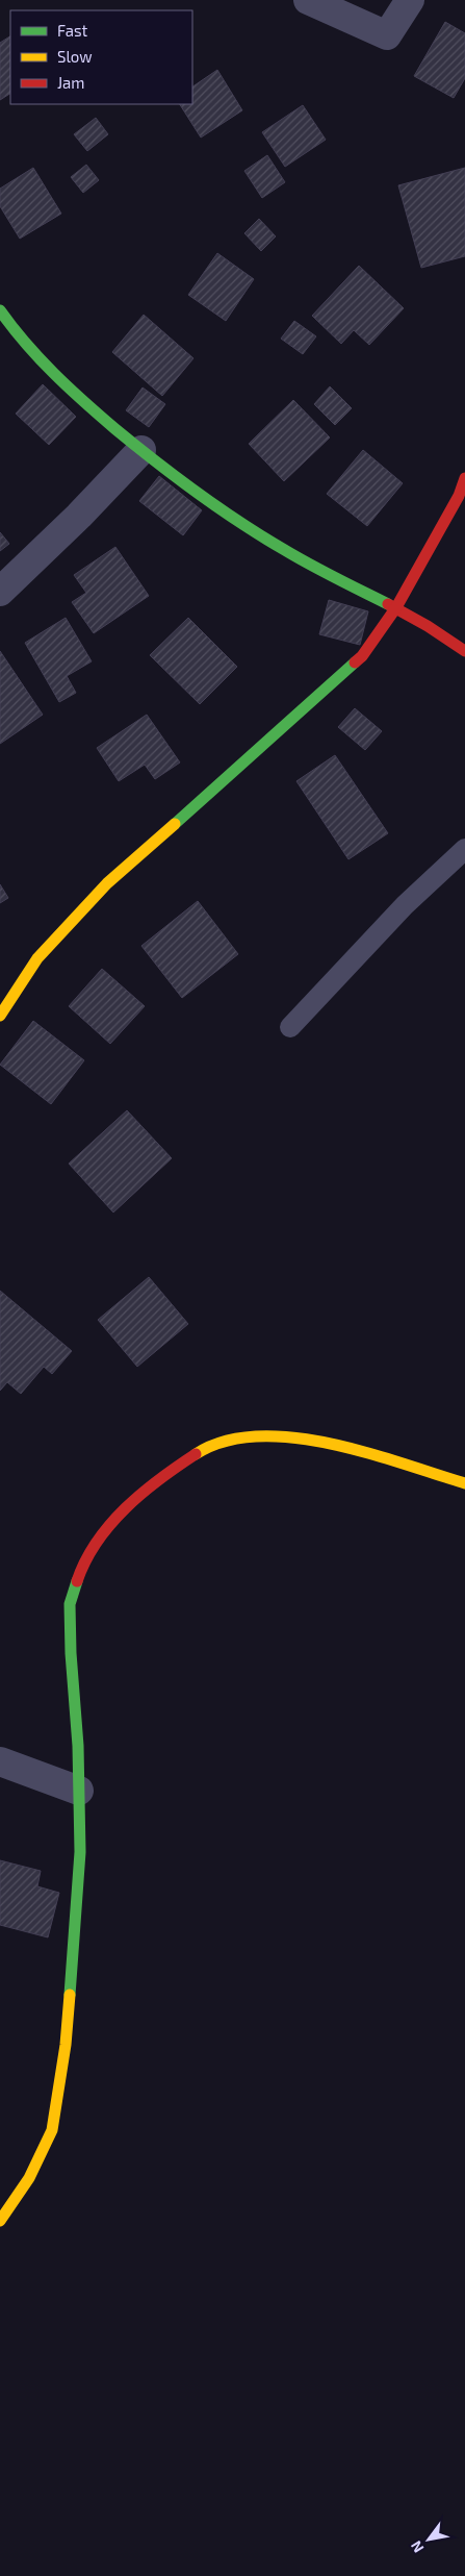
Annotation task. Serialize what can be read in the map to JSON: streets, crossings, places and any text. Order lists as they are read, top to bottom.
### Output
{
  "legend": ["Fast", "Slow", "Jam"],
  "north": "bottom left"
}
